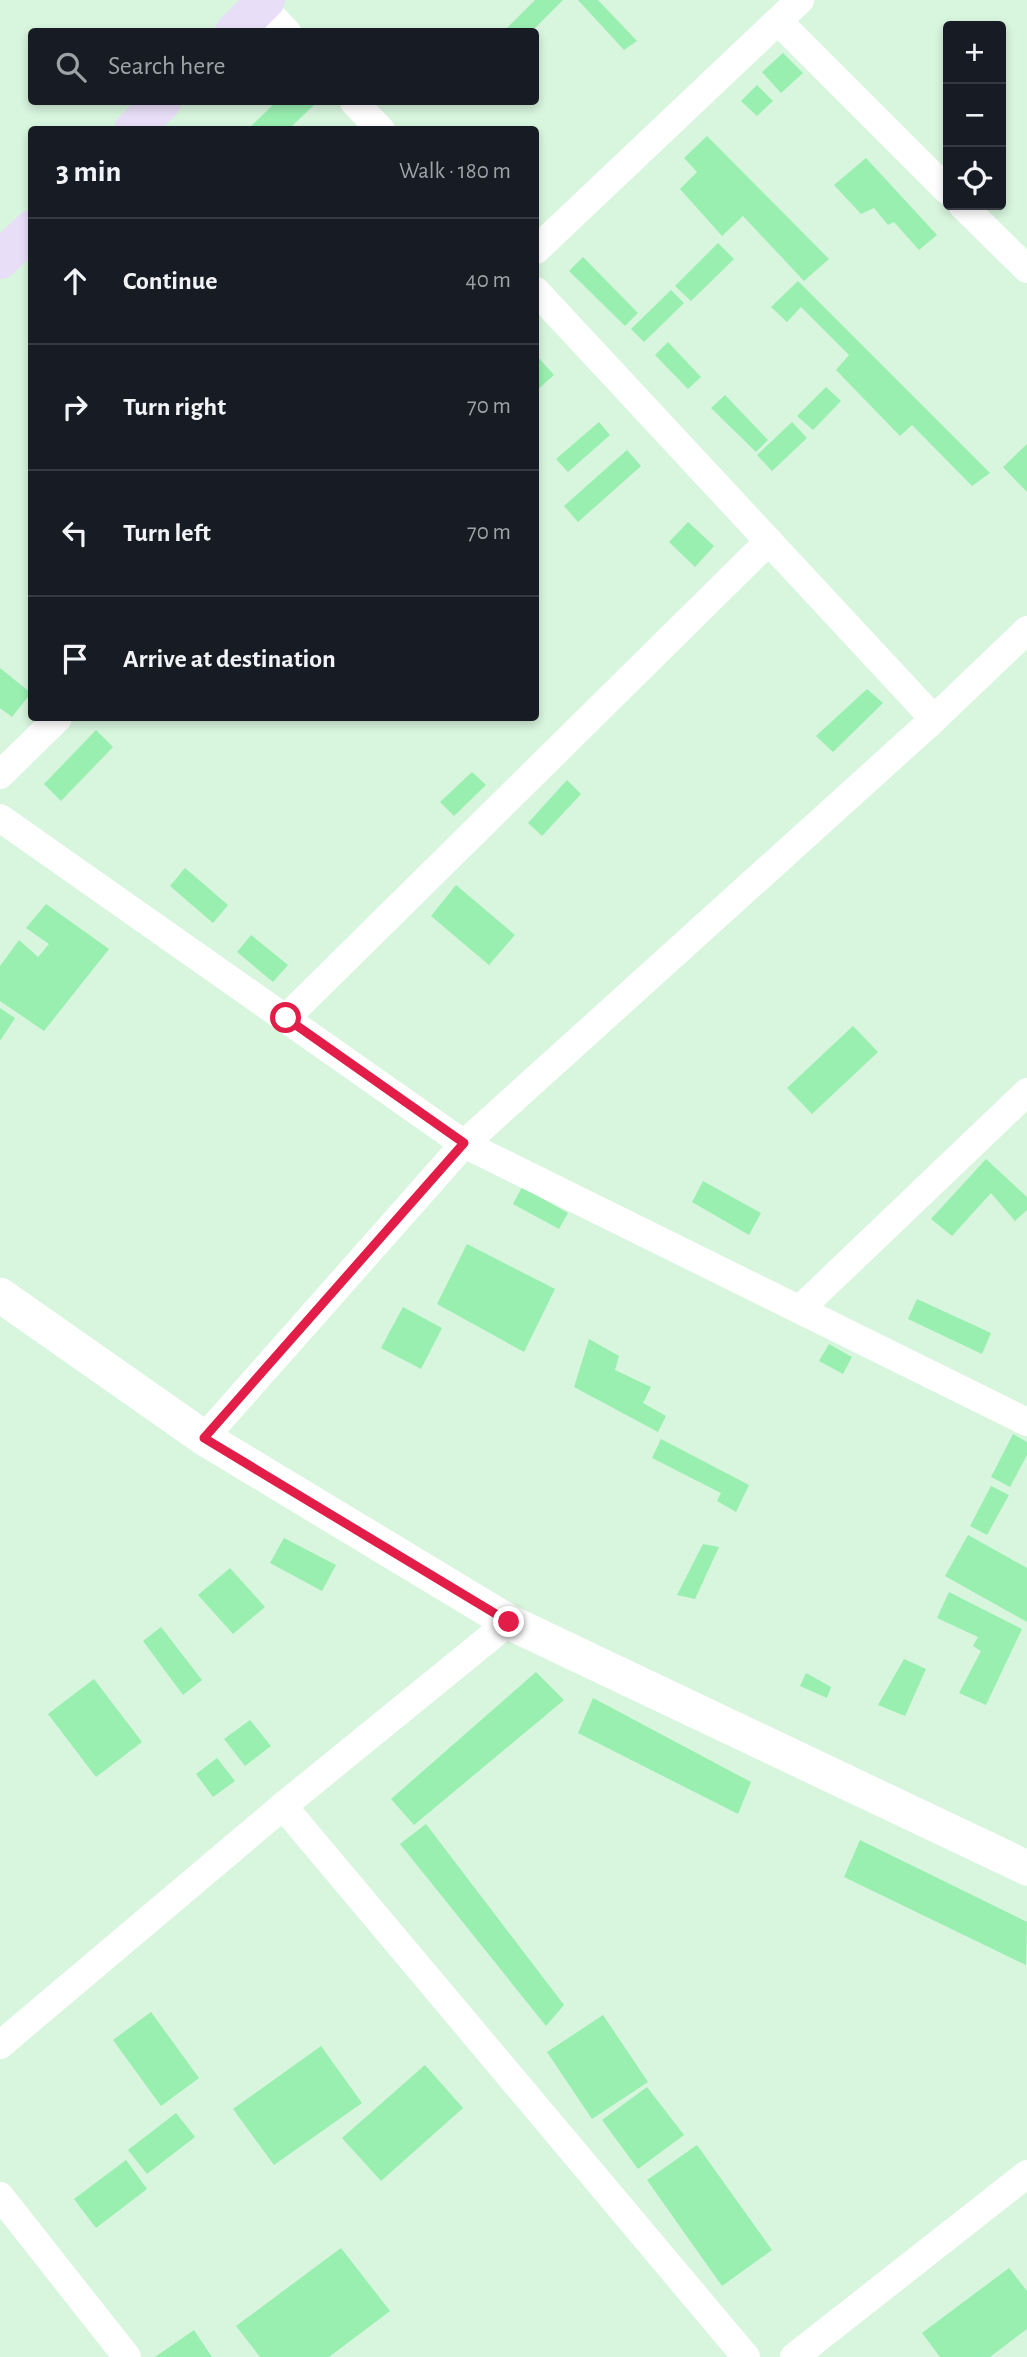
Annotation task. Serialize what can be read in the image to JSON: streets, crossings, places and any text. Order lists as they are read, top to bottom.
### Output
{
  "page": {
    "map_buttons": ["+", "−"],
    "search": "Search here",
    "heading": ["3 min", "Walk · 180 m"],
    "list": [
      ["Continue", "40 m"],
      ["Turn right", "70 m"],
      ["Turn left", "70 m"],
      "Arrive at destination"
    ]
  }
}
